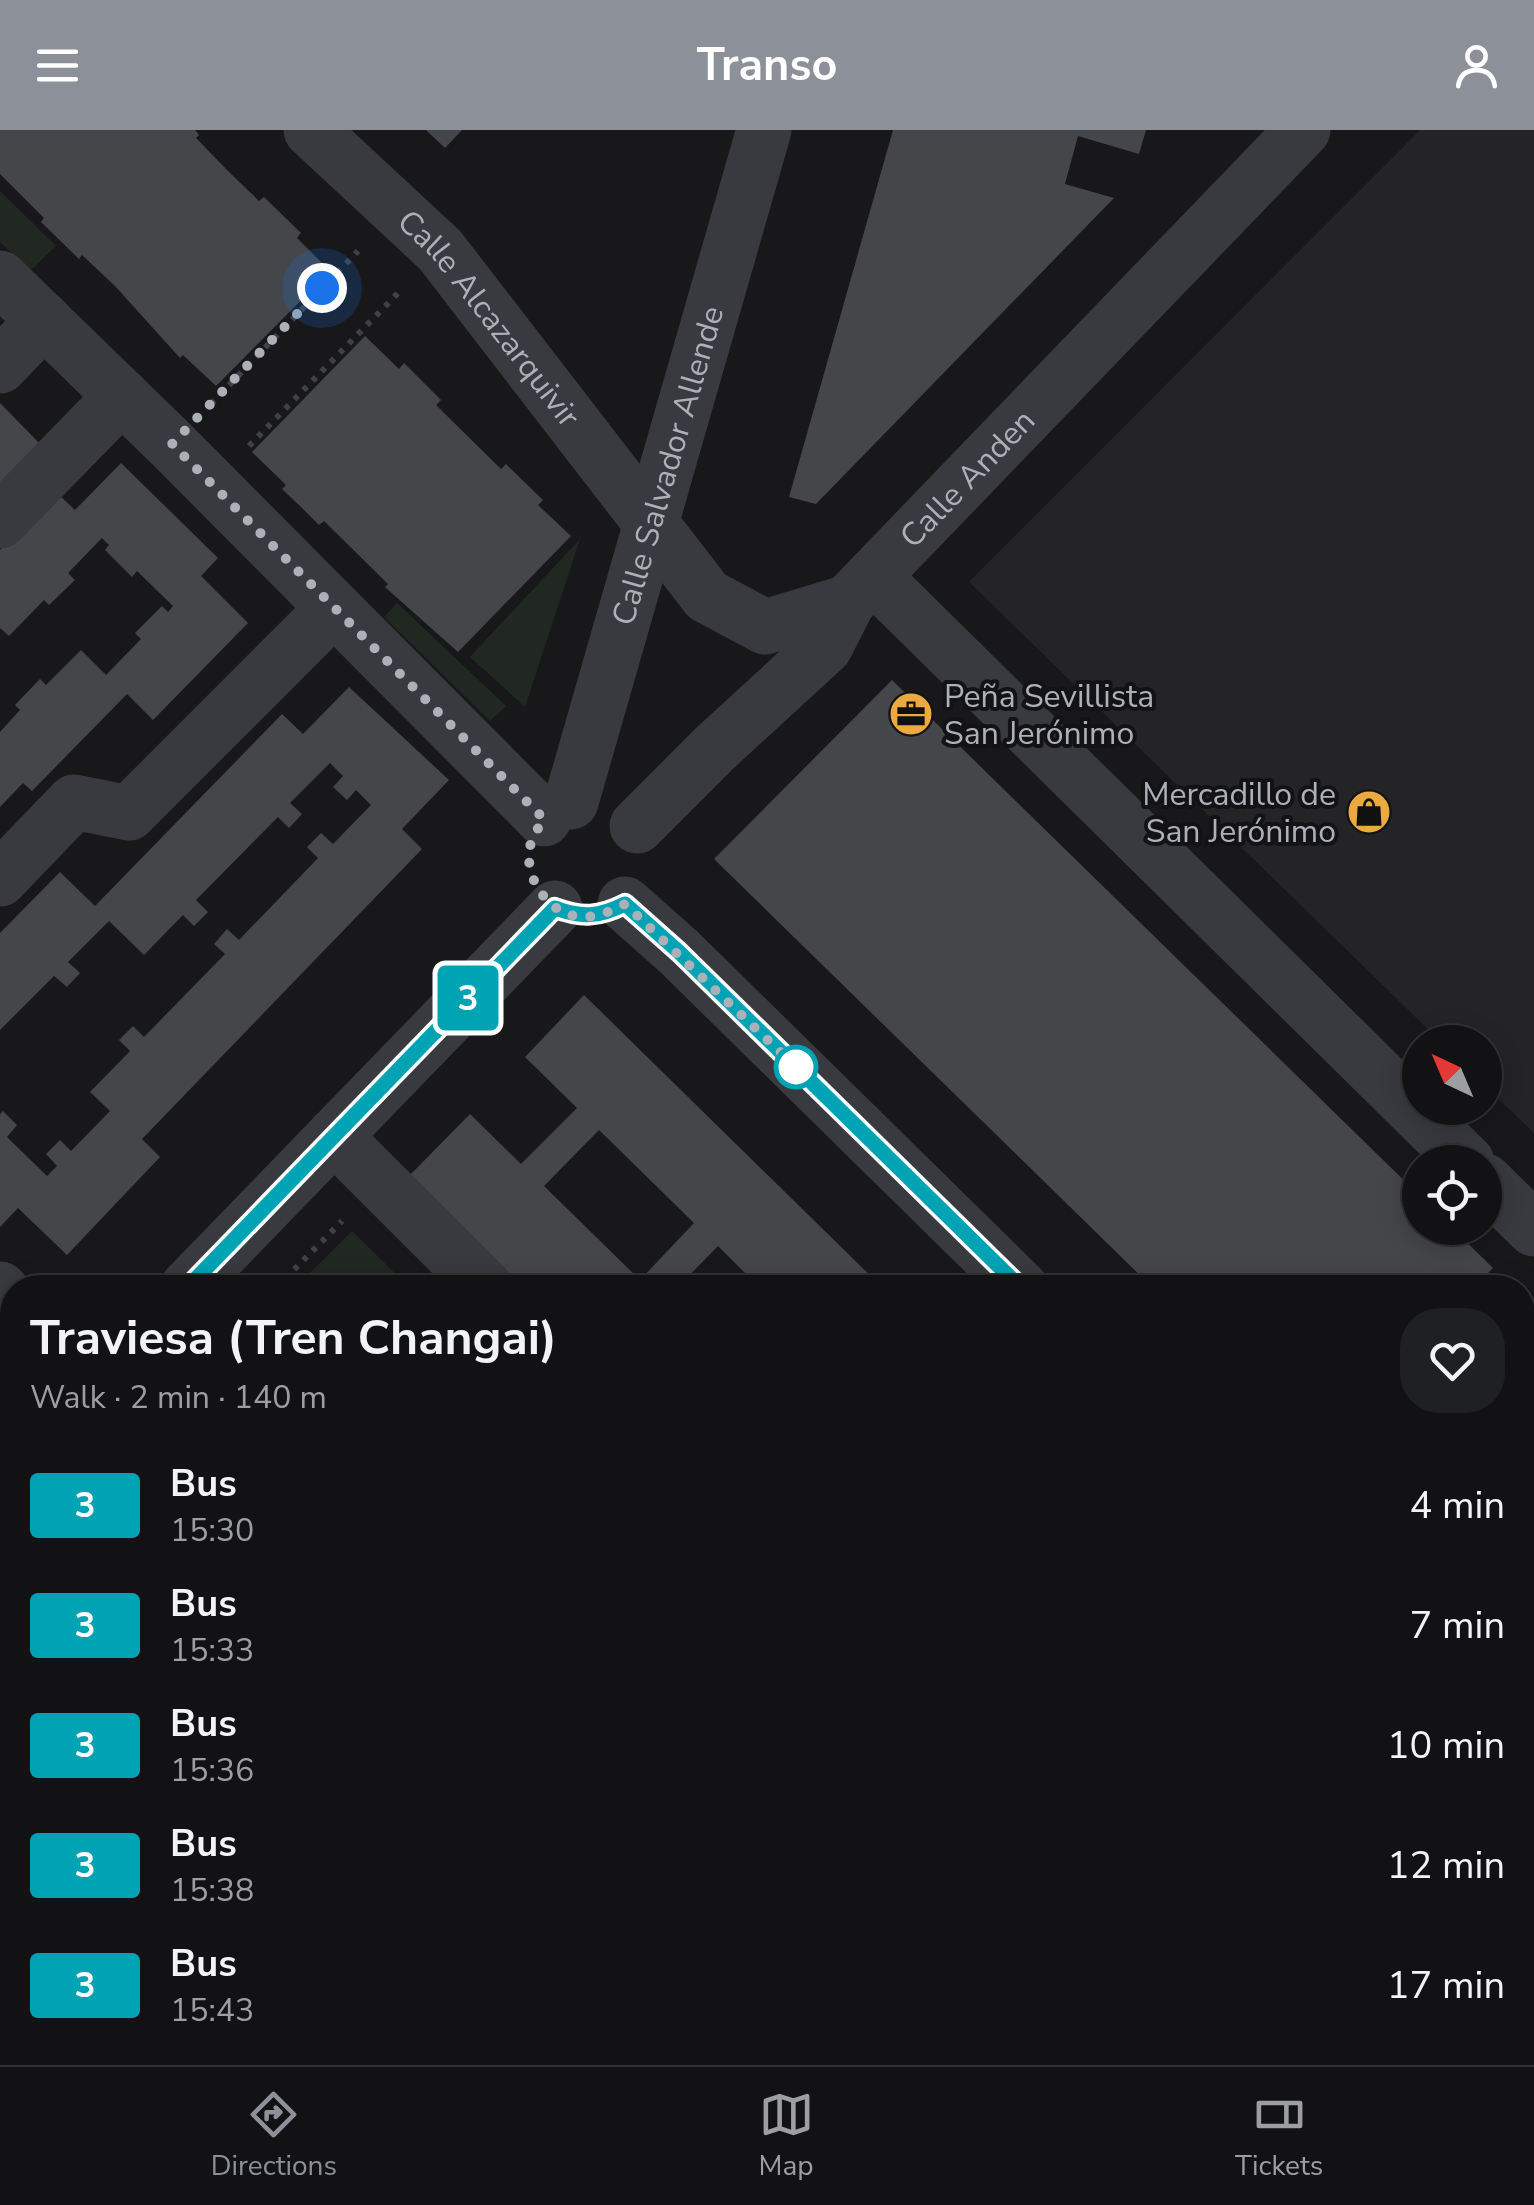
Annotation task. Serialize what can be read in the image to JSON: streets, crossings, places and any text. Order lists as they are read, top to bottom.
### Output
{
  "streets": {
    "street": ["Calle Alcazarquivir", "Calle Salvador Allende", "Calle Anden"]
  },
  "crossings": [
    ["Calle Alcazarquivir", "Calle Salvador Allende"],
    ["Calle Salvador Allende", "Calle Anden"]
  ],
  "places": {
    "office": ["Peña Sevillista San Jerónimo"],
    "shop": ["Mercadillo de San Jerónimo"]
  },
  "lines": ["bus line 3"],
  "north": "top left",
  "page": {
    "header": "Transo",
    "on_map": "3",
    "heading": ["Traviesa (Tren Changai)", "Walk · 2 min · 140 m"],
    "list": [
      {
        "mark": "3",
        "name": "Bus",
        "note": "15:30",
        "value": "4 min"
      },
      {
        "mark": "3",
        "name": "Bus",
        "note": "15:33",
        "value": "7 min"
      },
      {
        "mark": "3",
        "name": "Bus",
        "note": "15:36",
        "value": "10 min"
      },
      {
        "mark": "3",
        "name": "Bus",
        "note": "15:38",
        "value": "12 min"
      },
      {
        "mark": "3",
        "name": "Bus",
        "note": "15:43",
        "value": "17 min"
      }
    ],
    "tabs": ["Directions", "Map", "Tickets"]
  }
}
